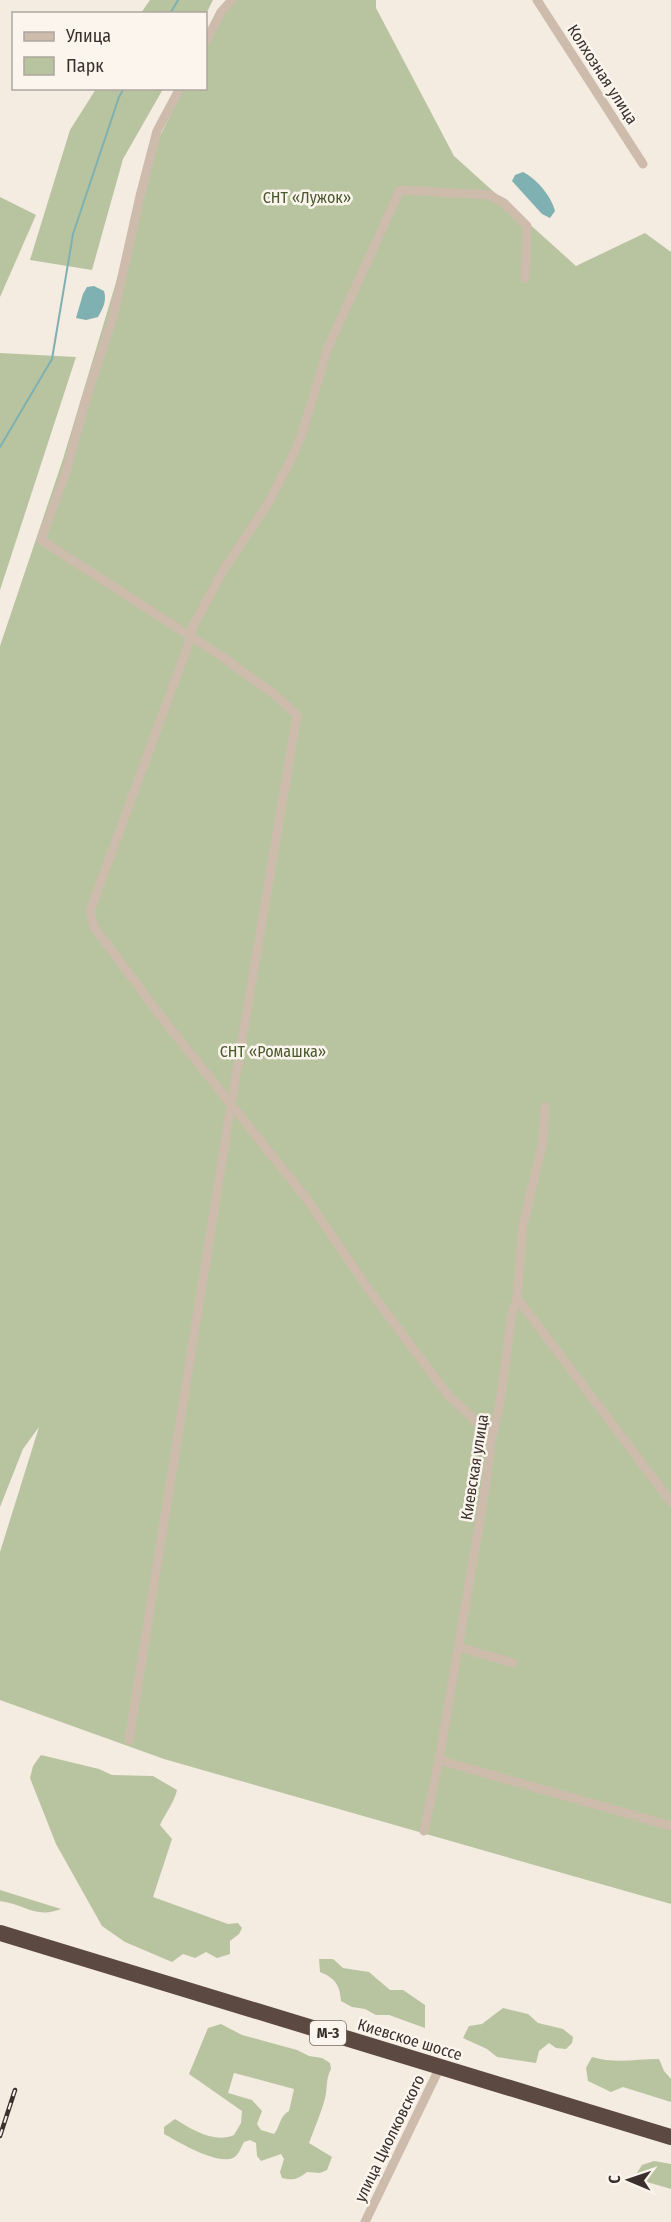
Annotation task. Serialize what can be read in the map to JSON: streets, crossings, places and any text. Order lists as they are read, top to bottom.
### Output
{
  "streets": {
    "highway": ["М-3", "Киевское шоссе"],
    "street": ["Колхозная улица", "Киевская улица", "улица Циолковского"]
  },
  "crossings": [
    ["Киевское шоссе", "улица Циолковского"]
  ],
  "parks": ["СНТ «Лужок»", "СНТ «Ромашка»"],
  "legend": ["Улица", "Парк"],
  "north": "left"
}
